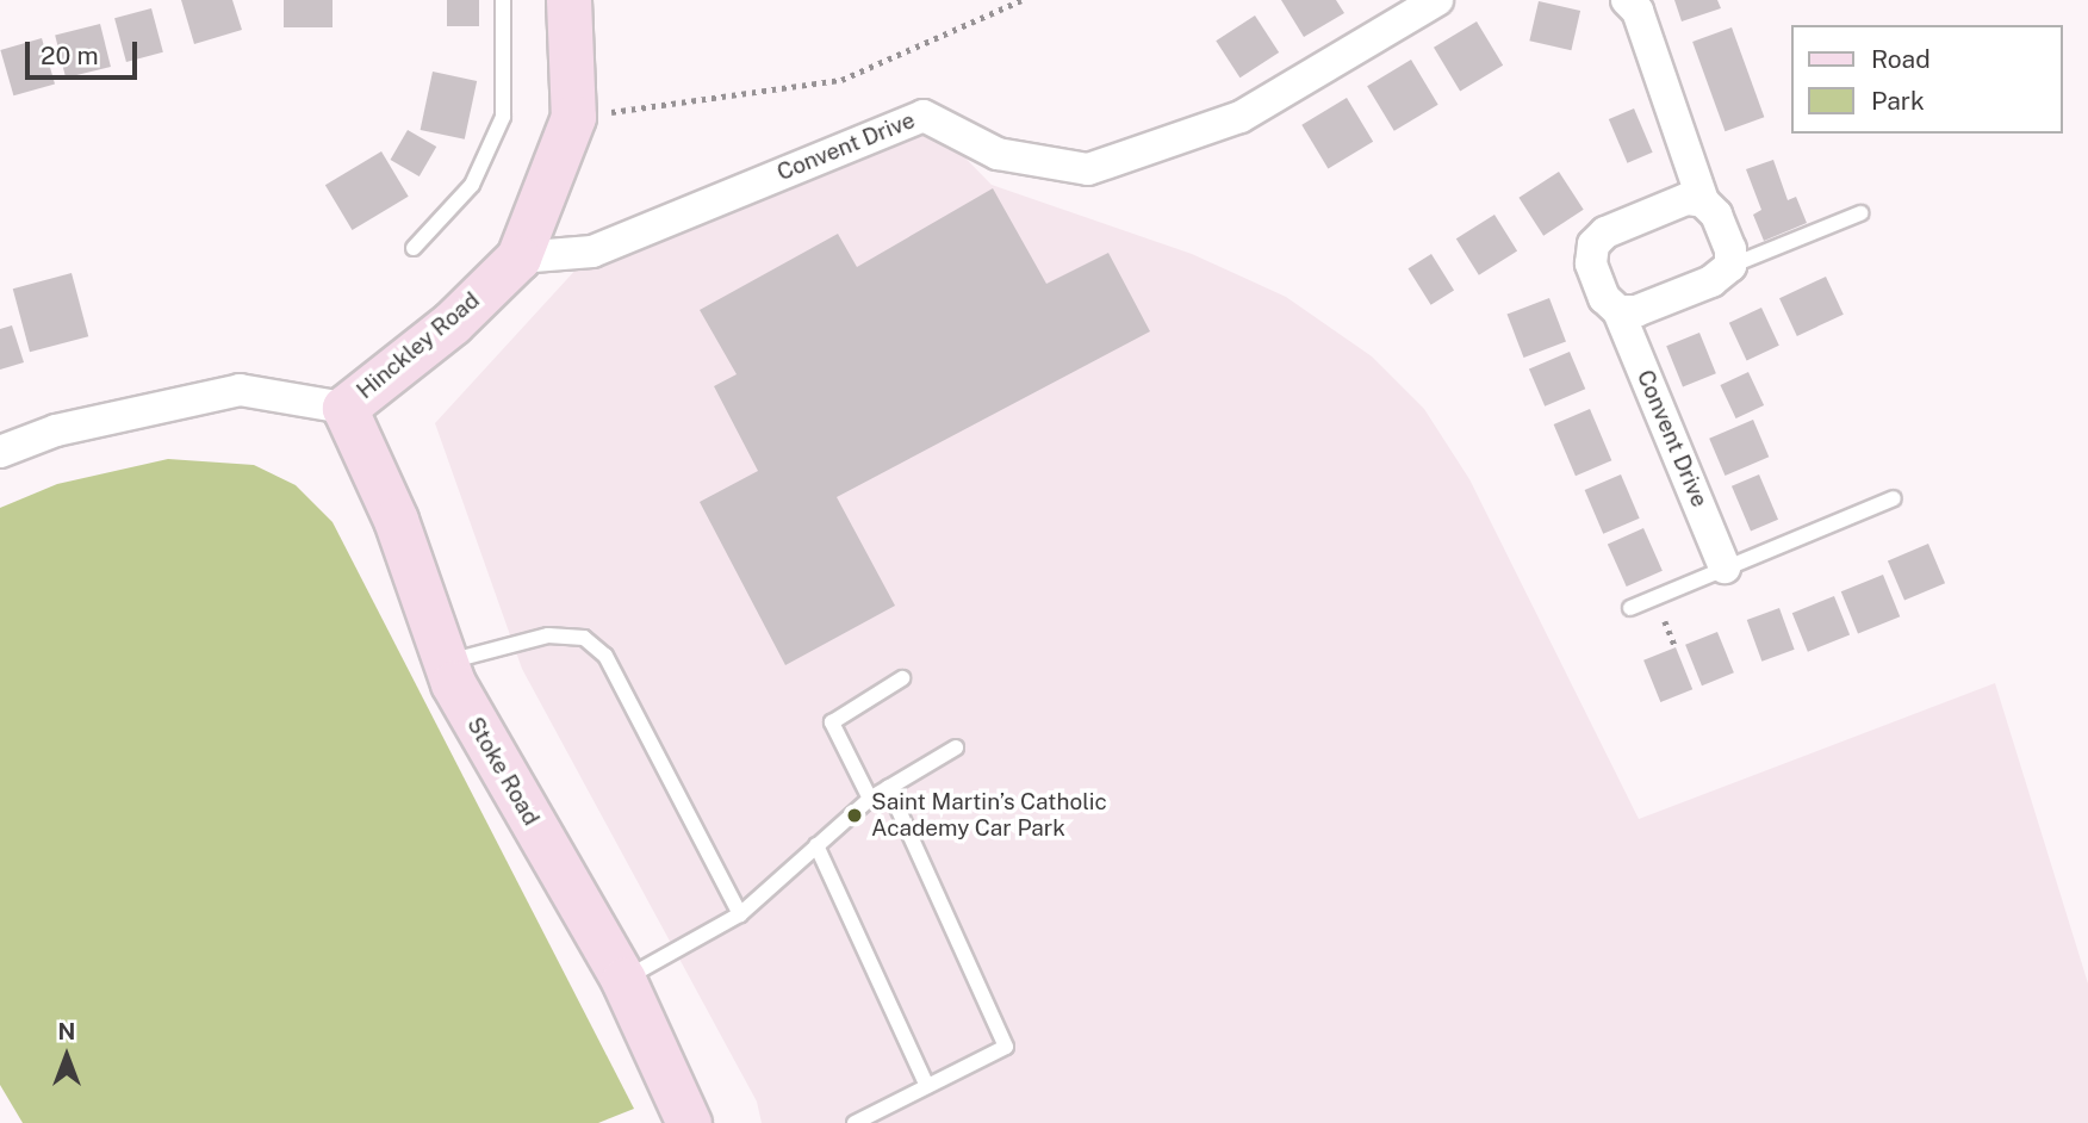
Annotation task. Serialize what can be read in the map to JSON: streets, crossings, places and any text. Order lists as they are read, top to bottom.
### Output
{
  "streets": {
    "street": ["Convent Drive", "Hinckley Road", "Stoke Road"]
  },
  "crossings": [
    ["Convent Drive", "Hinckley Road"],
    ["Hinckley Road", "Stoke Road"]
  ],
  "places": ["Saint Martin’s Catholic Academy Car Park"],
  "legend": ["Road", "Park"],
  "scale_bar": "20 m",
  "north": "top"
}
